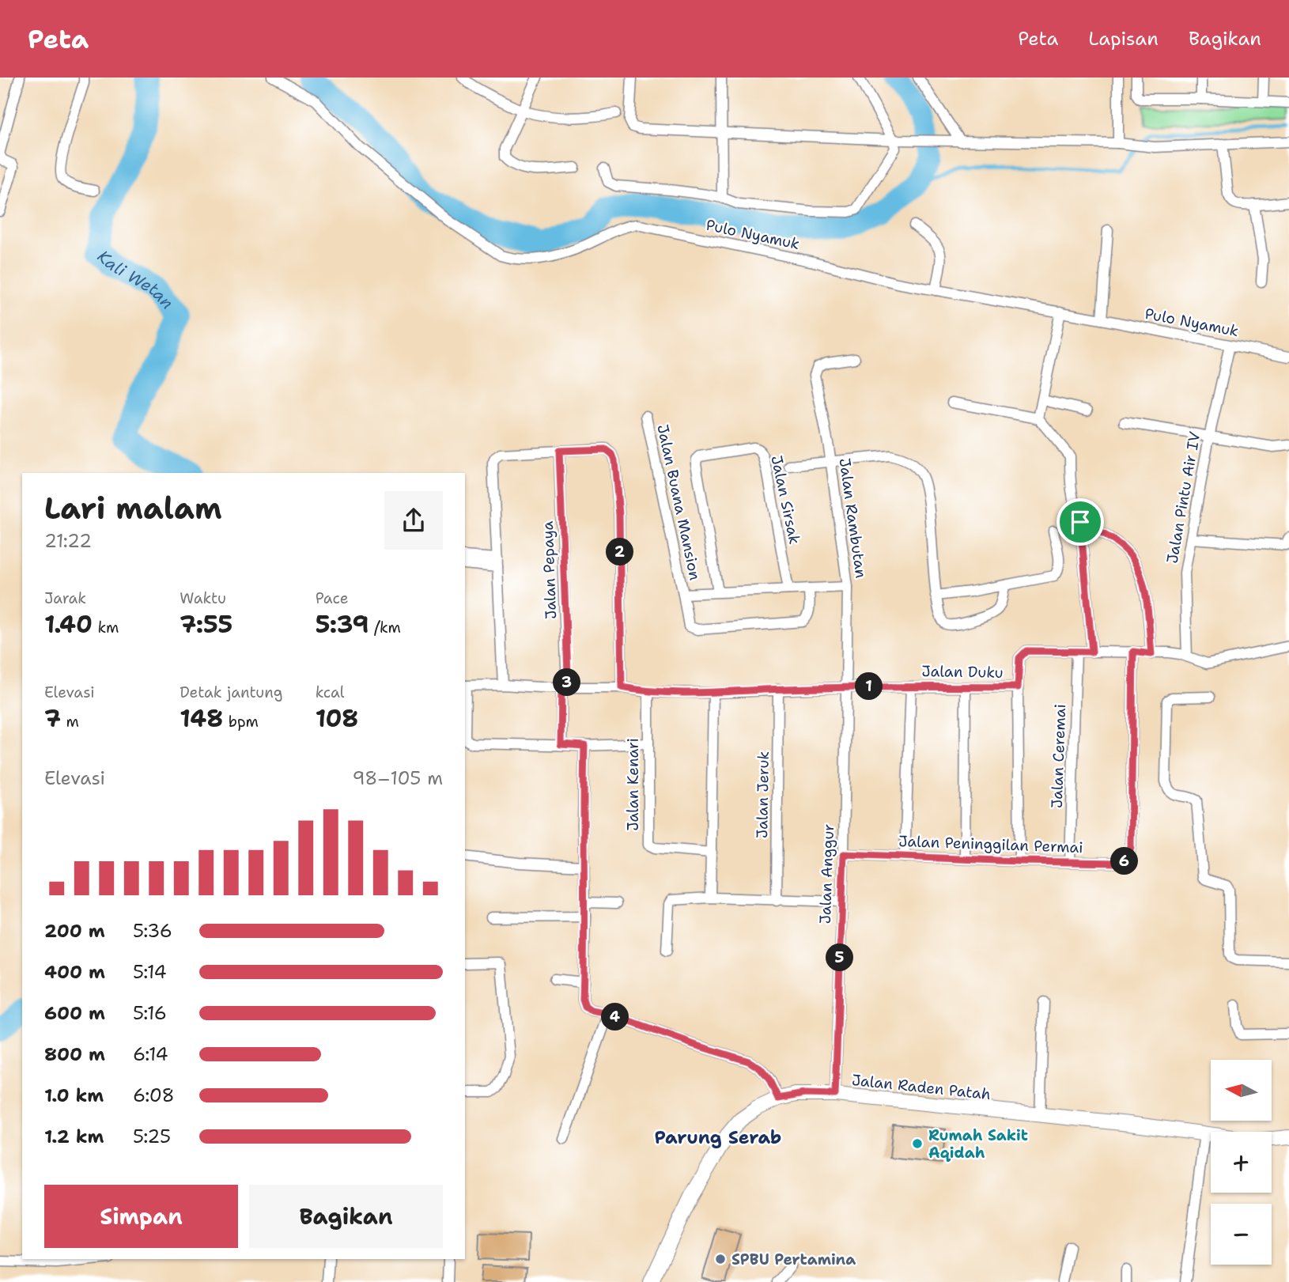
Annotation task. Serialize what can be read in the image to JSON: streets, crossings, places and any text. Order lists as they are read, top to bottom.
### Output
{
  "streets": {
    "main road": ["Jalan Raden Patah"],
    "street": [
      "Pulo Nyamuk",
      "Jalan Pintu Air IV",
      "Jalan Sirsak",
      "Jalan Buana Mansion",
      "Jalan Rambutan",
      "Jalan Pepaya",
      "Jalan Duku",
      "Jalan Ceremai",
      "Jalan Kenari",
      "Jalan Jeruk",
      "Jalan Peninggilan Permai",
      "Jalan Anggur"
    ]
  },
  "crossings": [
    ["Pulo Nyamuk", "Jalan Pintu Air IV"],
    ["Jalan Pintu Air IV", "Jalan Duku"],
    ["Jalan Sirsak", "Jalan Buana Mansion"],
    ["Jalan Buana Mansion", "Jalan Rambutan"],
    ["Jalan Rambutan", "Jalan Duku"],
    ["Jalan Rambutan", "Jalan Anggur"],
    ["Jalan Duku", "Jalan Ceremai"],
    ["Jalan Duku", "Jalan Peninggilan Permai"],
    ["Jalan Duku", "Jalan Anggur"],
    ["Jalan Ceremai", "Jalan Peninggilan Permai"],
    ["Jalan Peninggilan Permai", "Jalan Anggur"],
    ["Jalan Anggur", "Jalan Raden Patah"]
  ],
  "districts": ["Parung Serab"],
  "water": ["Kali Wetan"],
  "places": ["Rumah Sakit Aqidah", "SPBU Pertamina"],
  "north": "left",
  "page": {
    "header": "Peta",
    "nav": ["Peta", "Lapisan", "Bagikan"],
    "heading": ["Lari malam", "21:22"],
    "pins": [
      "2",
      "3",
      "1",
      "6",
      "5",
      "4"
    ],
    "stats": [
      ["Jarak", "1.40 km"],
      ["Waktu", "7:55"],
      ["Pace", "5:39 /km"],
      ["Elevasi", "7 m"],
      ["Detak jantung", "148 bpm"],
      ["kcal", "108"]
    ],
    "chart": ["Elevasi", "98–105 m"],
    "list": [
      {
        "name": "200 m",
        "note": "5:36"
      },
      {
        "name": "400 m",
        "note": "5:14"
      },
      {
        "name": "600 m",
        "note": "5:16"
      },
      {
        "name": "800 m",
        "note": "6:14"
      },
      {
        "name": "1.0 km",
        "note": "6:08"
      },
      {
        "name": "1.2 km",
        "note": "5:25"
      }
    ],
    "map_buttons": ["+", "−"],
    "buttons": ["Simpan", "Bagikan"]
  }
}
